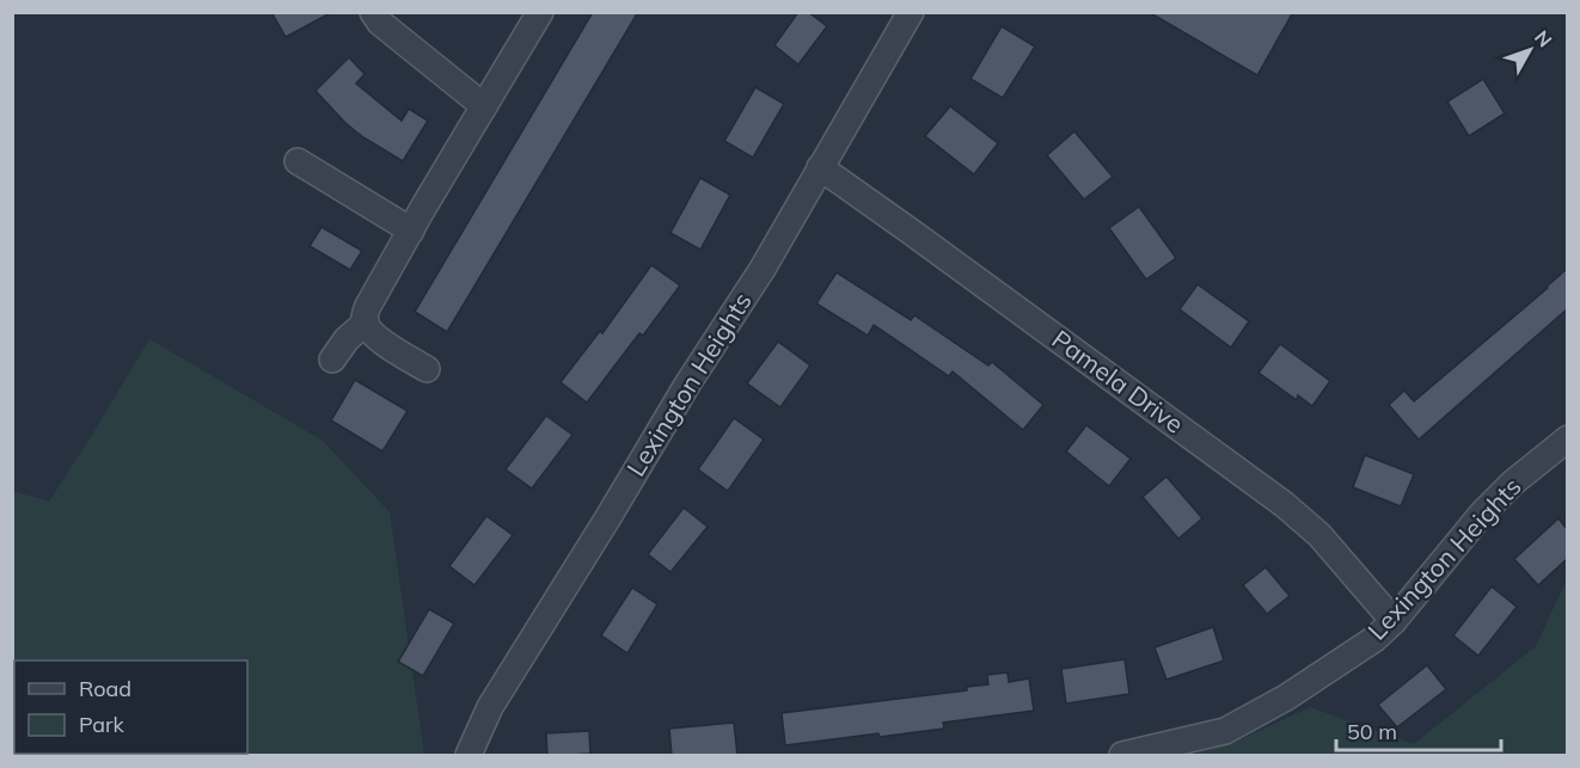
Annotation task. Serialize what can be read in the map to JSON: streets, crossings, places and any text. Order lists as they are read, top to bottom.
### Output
{
  "streets": {
    "street": ["Pamela Drive", "Lexington Heights"]
  },
  "crossings": [
    ["Pamela Drive", "Lexington Heights"]
  ],
  "legend": ["Road", "Park"],
  "scale_bar": "50 m",
  "north": "top right"
}
